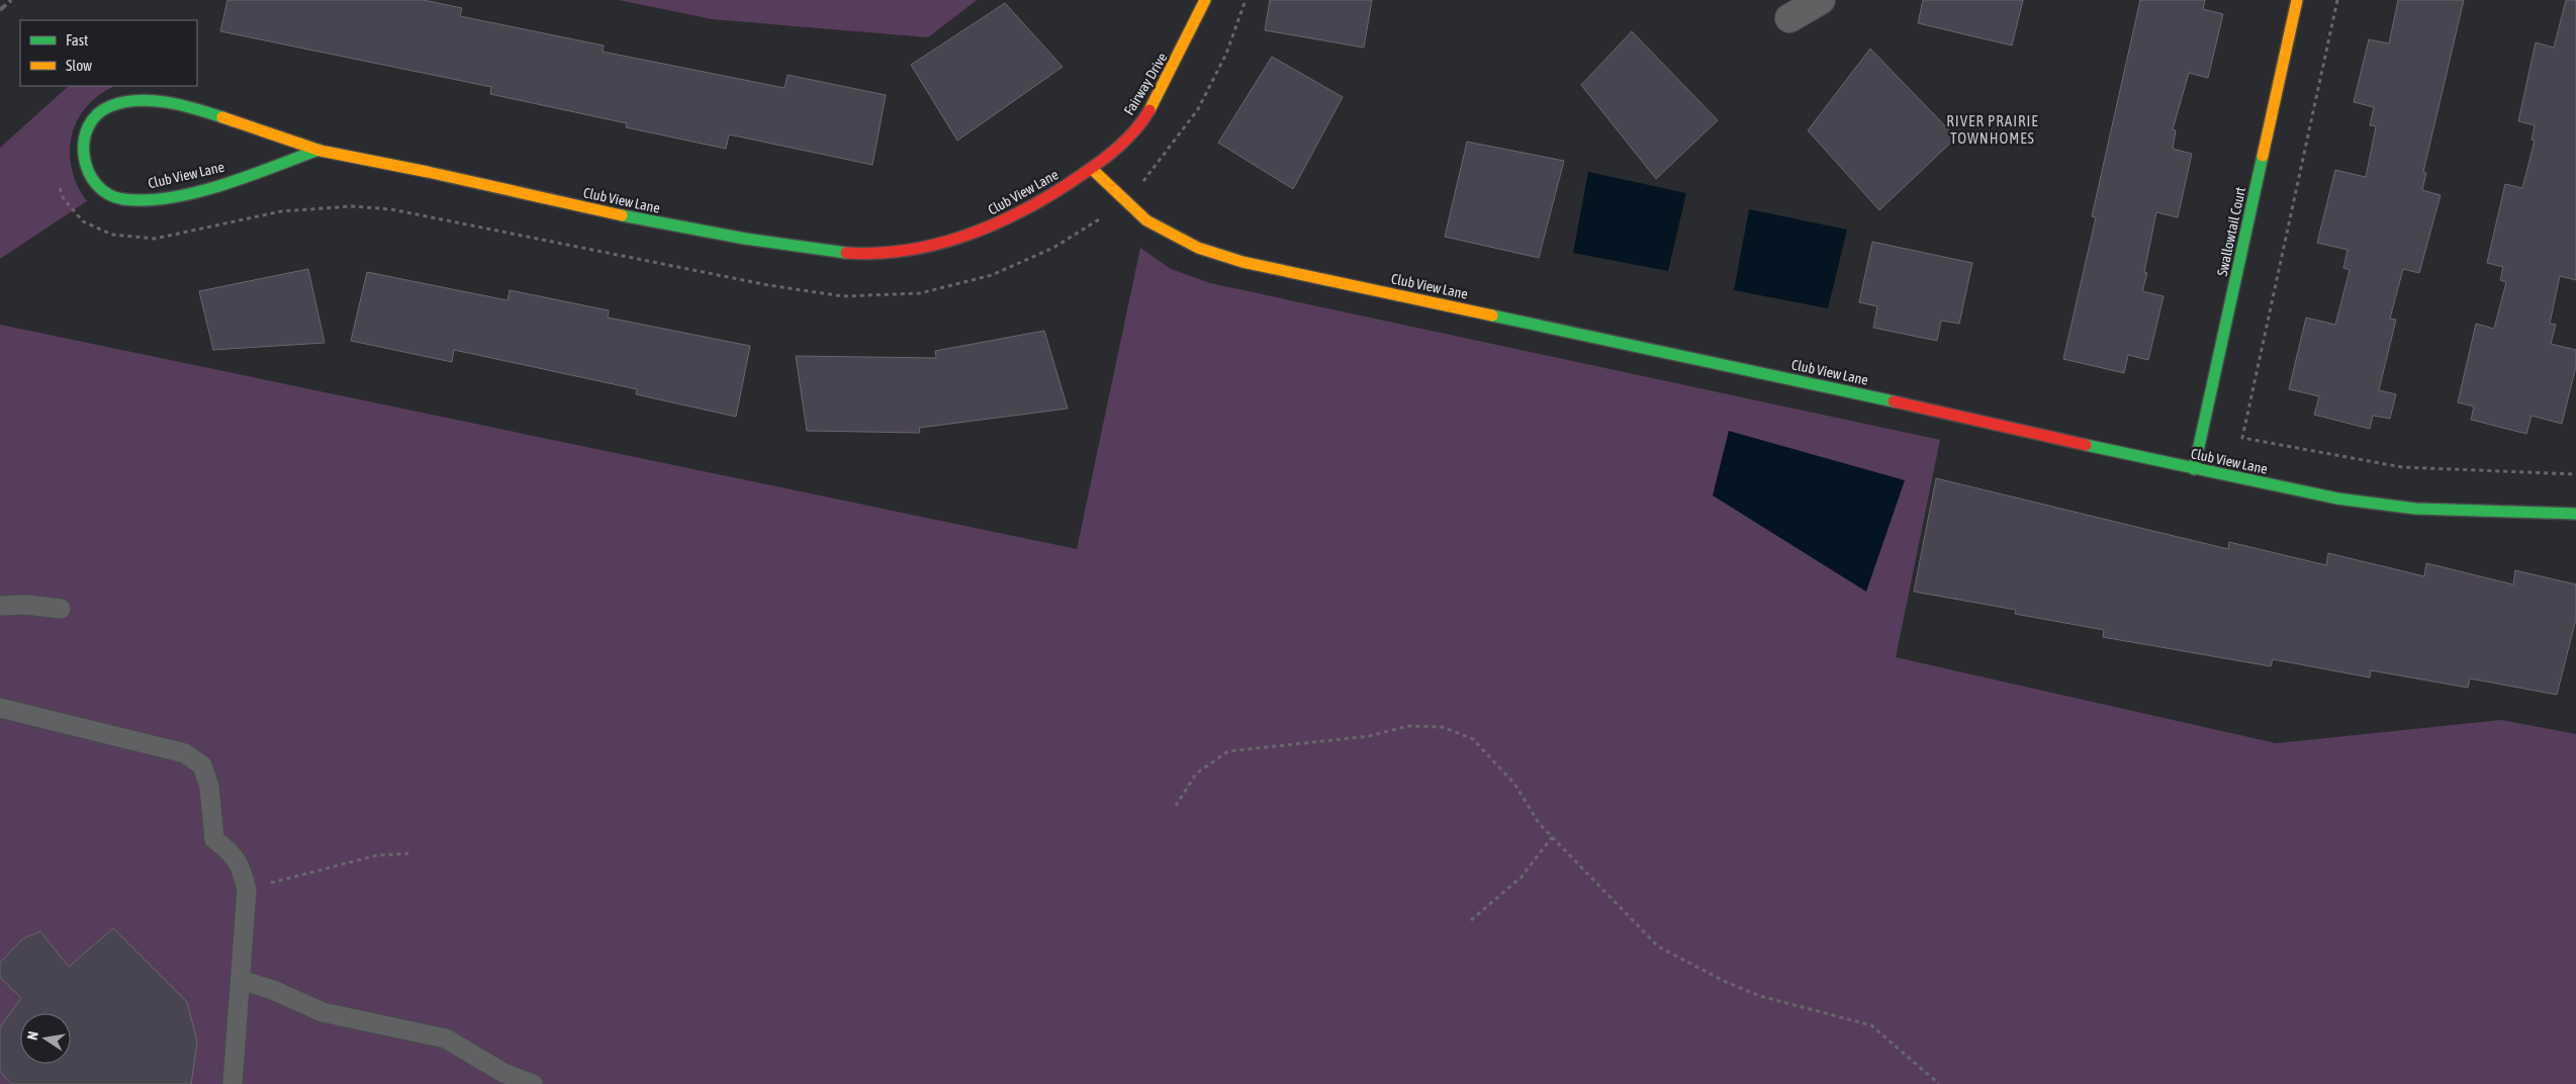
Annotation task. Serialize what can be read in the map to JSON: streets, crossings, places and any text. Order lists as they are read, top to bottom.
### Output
{
  "streets": {
    "street": ["Fairway Drive", "Club View Lane", "Swallowtail Court"]
  },
  "crossings": [
    ["Fairway Drive", "Club View Lane"],
    ["Club View Lane", "Swallowtail Court"]
  ],
  "districts": ["RIVER PRAIRIE TOWNHOMES"],
  "legend": ["Fast", "Slow"],
  "north": "left"
}
